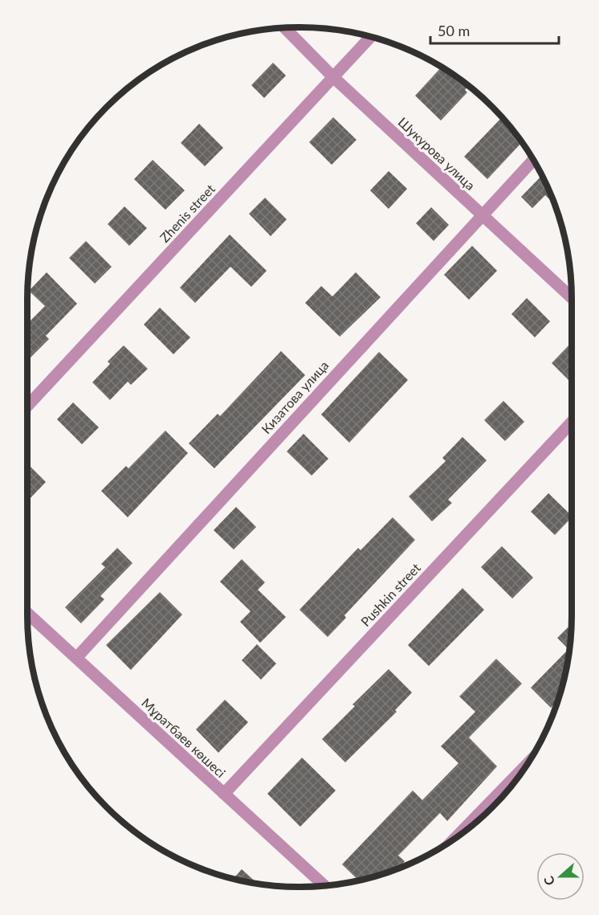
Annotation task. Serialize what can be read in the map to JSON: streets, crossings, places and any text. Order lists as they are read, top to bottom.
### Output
{
  "streets": {
    "street": [
      "Шукурова улица",
      "Zhenis street",
      "Кизатова улица",
      "Pushkin street",
      "Мұратбаев көшесі"
    ]
  },
  "crossings": [
    ["Шукурова улица", "Zhenis street"],
    ["Шукурова улица", "Кизатова улица"],
    ["Кизатова улица", "Мұратбаев көшесі"],
    ["Pushkin street", "Мұратбаев көшесі"]
  ],
  "scale_bar": "50 m",
  "north": "left"
}
